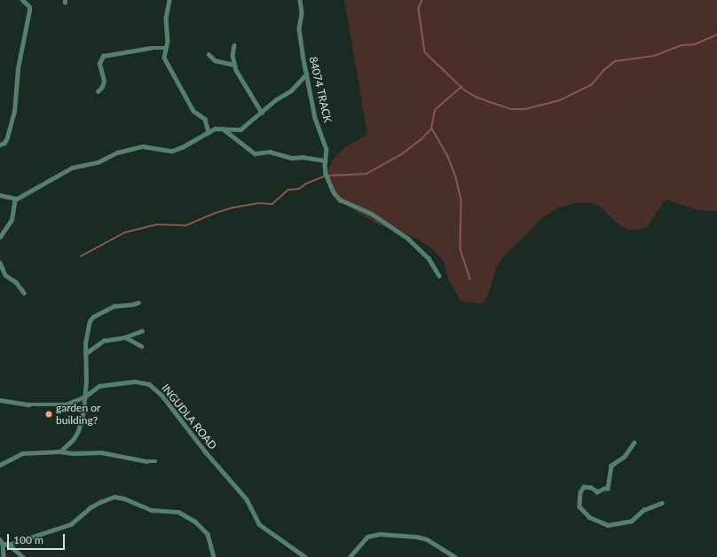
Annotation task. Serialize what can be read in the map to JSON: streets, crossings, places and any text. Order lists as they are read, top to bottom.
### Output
{
  "streets": {
    "street": ["84074 TRACK", "INGUDLA ROAD"]
  },
  "places": ["garden or building?"],
  "scale_bar": "100 m"
}
